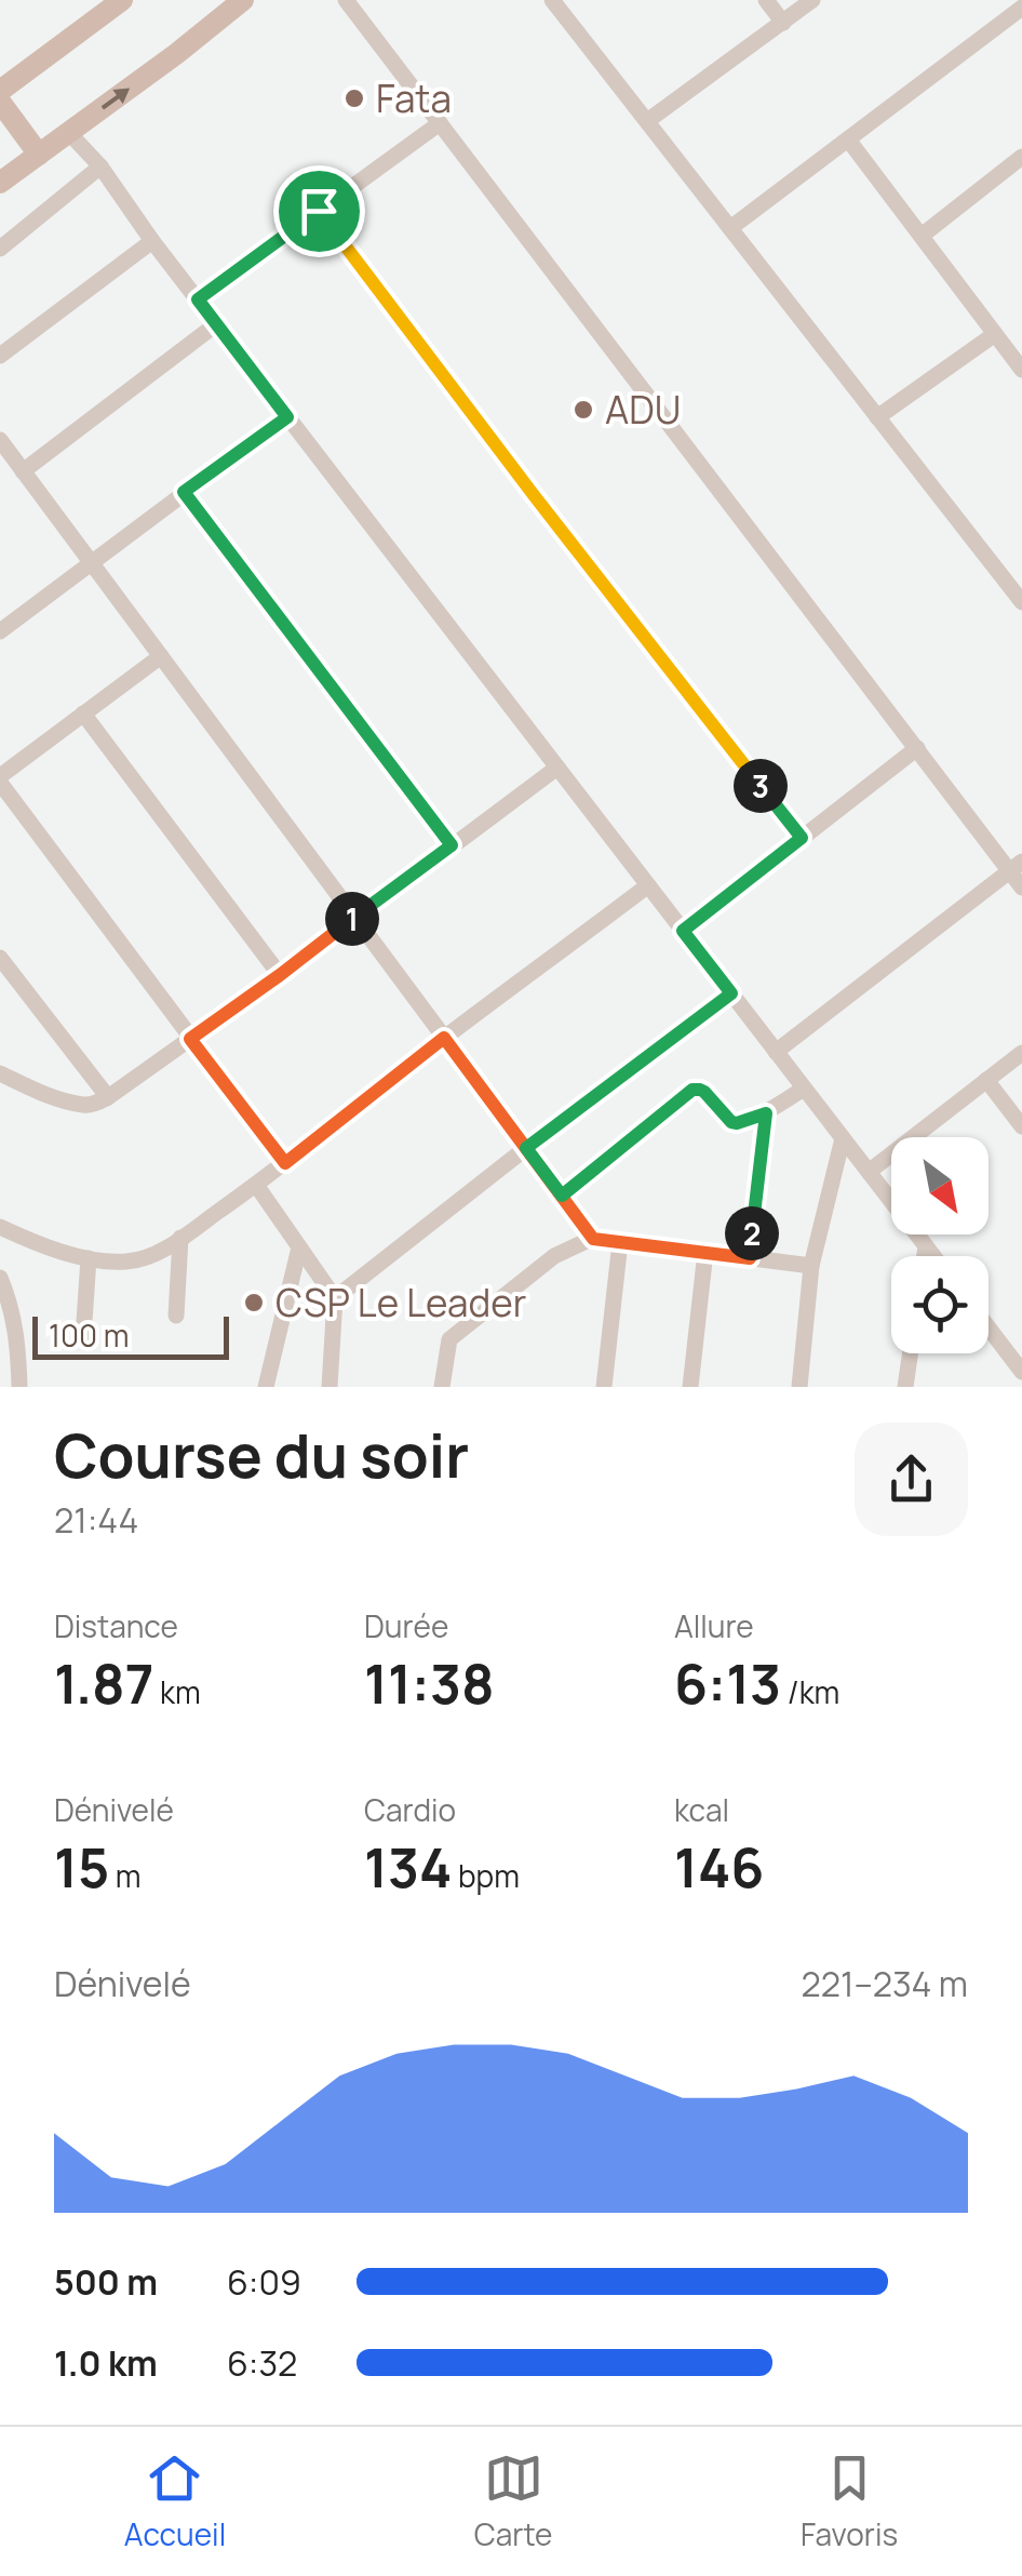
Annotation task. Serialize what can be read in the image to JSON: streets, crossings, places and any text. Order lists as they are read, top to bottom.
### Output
{
  "places": ["Fata", "ADU", "CSP Le Leader"],
  "scale_bar": "100 m",
  "north": "bottom right",
  "page": {
    "pins": ["3", "1", "2"],
    "scale": "100 m",
    "heading": ["Course du soir", "21:44"],
    "stats": [
      ["Distance", "1.87 km"],
      ["Durée", "11:38"],
      ["Allure", "6:13 /km"],
      ["Dénivelé", "15 m"],
      ["Cardio", "134 bpm"],
      ["kcal", "146"]
    ],
    "chart": ["Dénivelé", "221–234 m"],
    "list": [
      {
        "name": "500 m",
        "note": "6:09"
      },
      {
        "name": "1.0 km",
        "note": "6:32"
      }
    ],
    "tabs": ["Accueil", "Carte", "Favoris"]
  }
}
